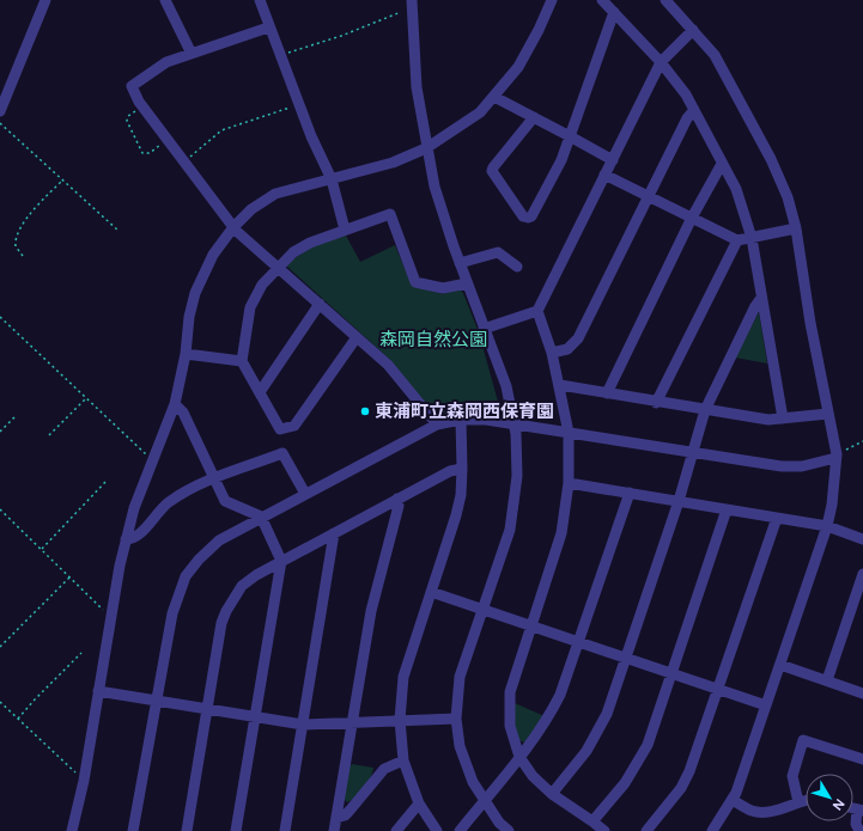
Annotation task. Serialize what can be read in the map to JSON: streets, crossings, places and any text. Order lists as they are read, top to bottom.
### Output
{
  "parks": ["森岡自然公園"],
  "places": ["東浦町立森岡西保育園"],
  "north": "bottom right"
}
